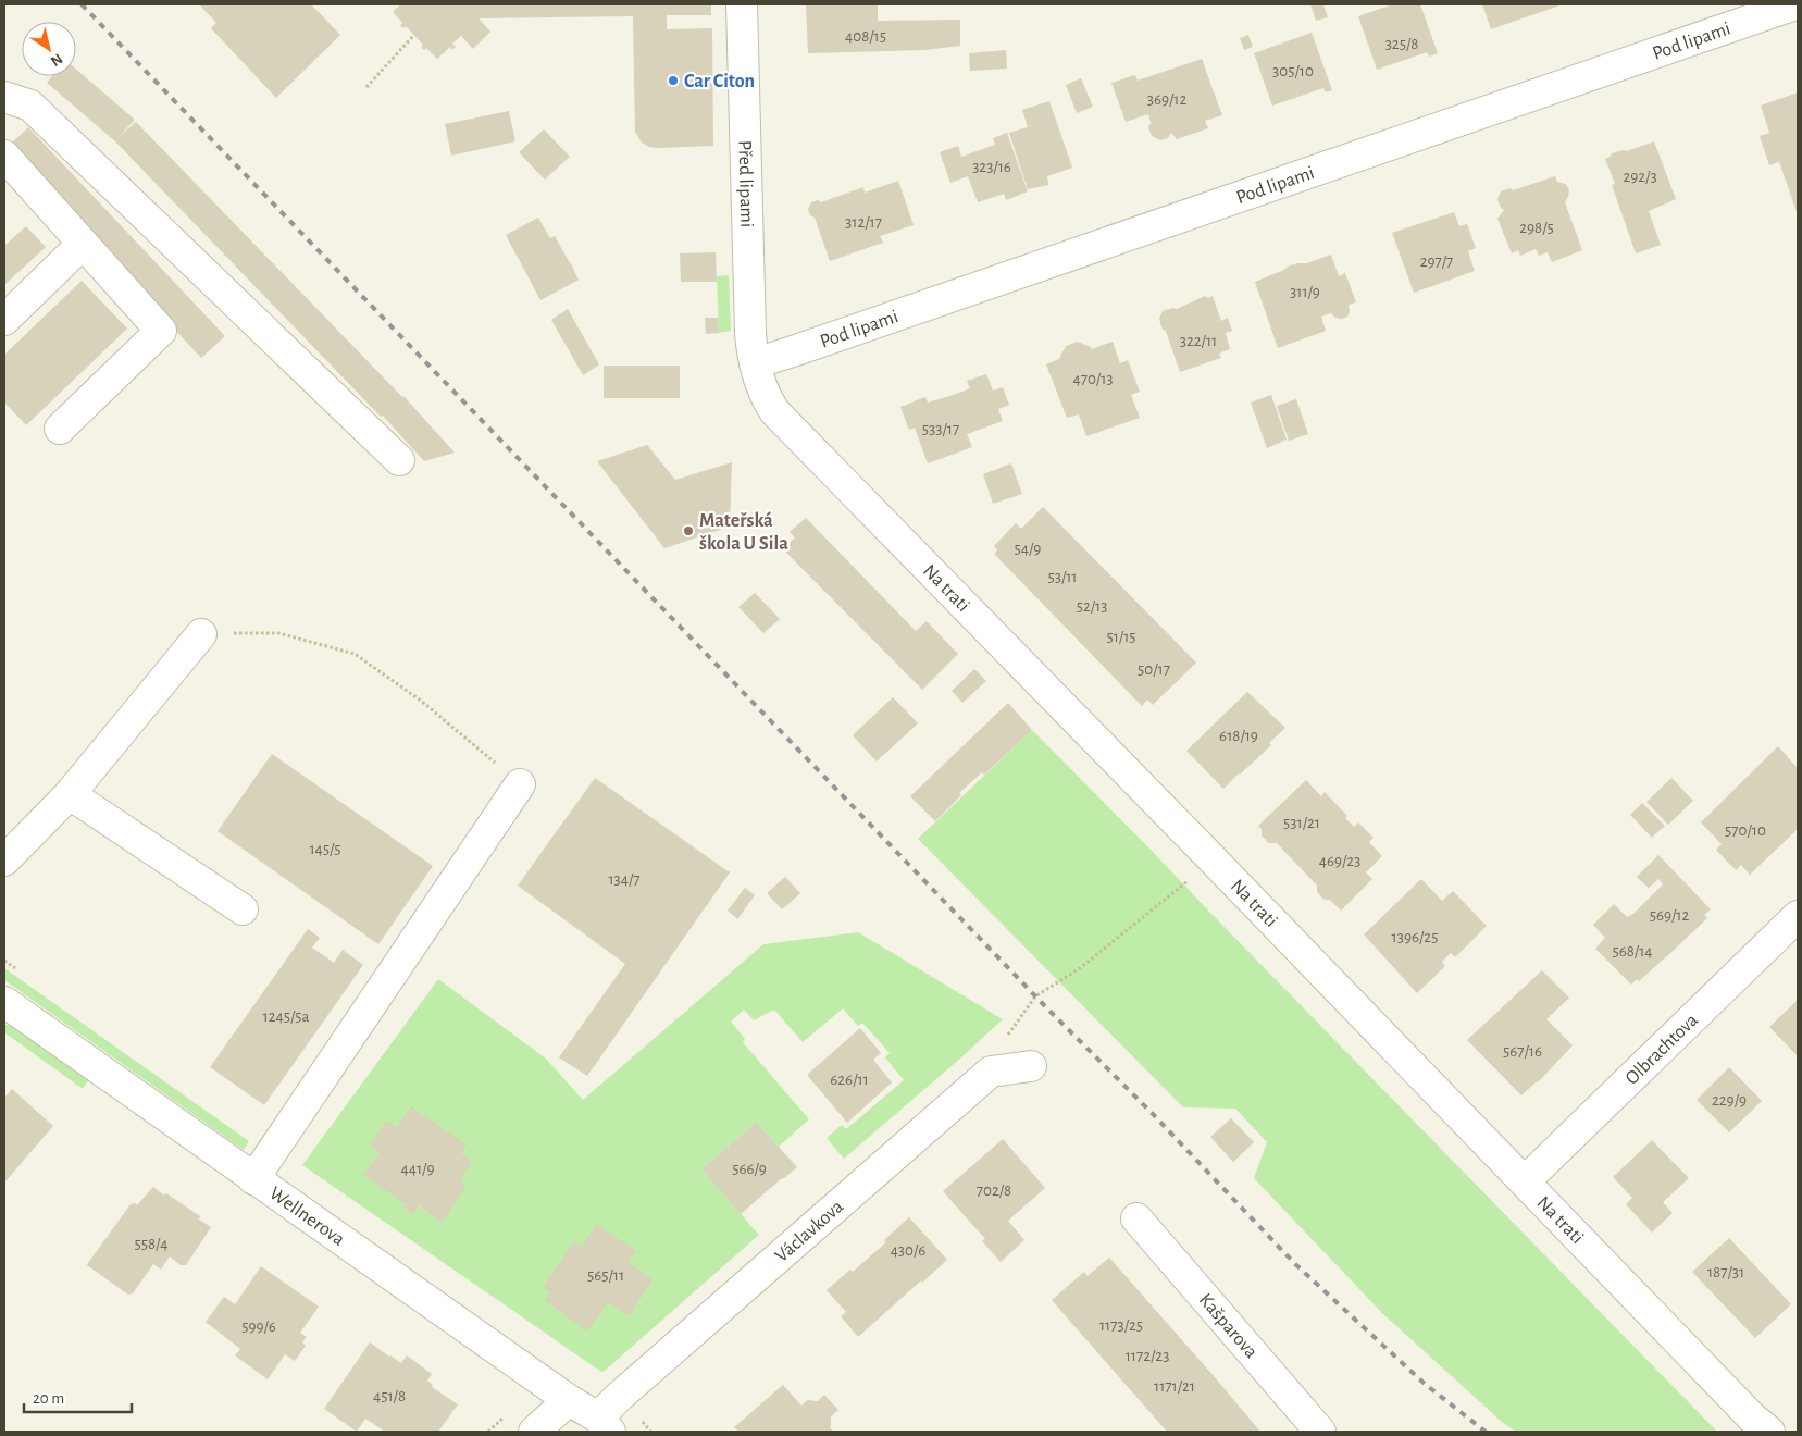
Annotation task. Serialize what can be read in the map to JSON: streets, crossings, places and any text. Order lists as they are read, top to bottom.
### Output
{
  "streets": {
    "street": [
      "Pod lipami",
      "Před lipami",
      "Na trati",
      "Olbrachtova",
      "Wellnerova",
      "Václavkova",
      "Kašparova"
    ]
  },
  "crossings": [
    ["Pod lipami", "Před lipami"],
    ["Pod lipami", "Na trati"],
    ["Před lipami", "Na trati"],
    ["Na trati", "Olbrachtova"],
    ["Wellnerova", "Václavkova"]
  ],
  "places": ["Car Citon", "Mateřská škola U Sila"],
  "house_numbers": [
    "408/15",
    "325/8",
    "305/10",
    "369/12",
    "323/16",
    "292/3",
    "312/17",
    "298/5",
    "297/7",
    "311/9",
    "322/11",
    "470/13",
    "533/17",
    "54/9",
    "53/11",
    "52/13",
    "51/15",
    "50/17",
    "618/19",
    "531/21",
    "570/10",
    "145/5",
    "469/23",
    "134/7",
    "569/12",
    "1396/25",
    "568/14",
    "1245/5a",
    "567/16",
    "626/11",
    "229/9",
    "441/9",
    "566/9",
    "702/8",
    "558/4",
    "430/6",
    "187/31",
    "565/11",
    "1173/25",
    "599/6",
    "1172/23",
    "1171/21",
    "451/8"
  ],
  "scale_bar": "20 m",
  "north": "bottom right"
}
